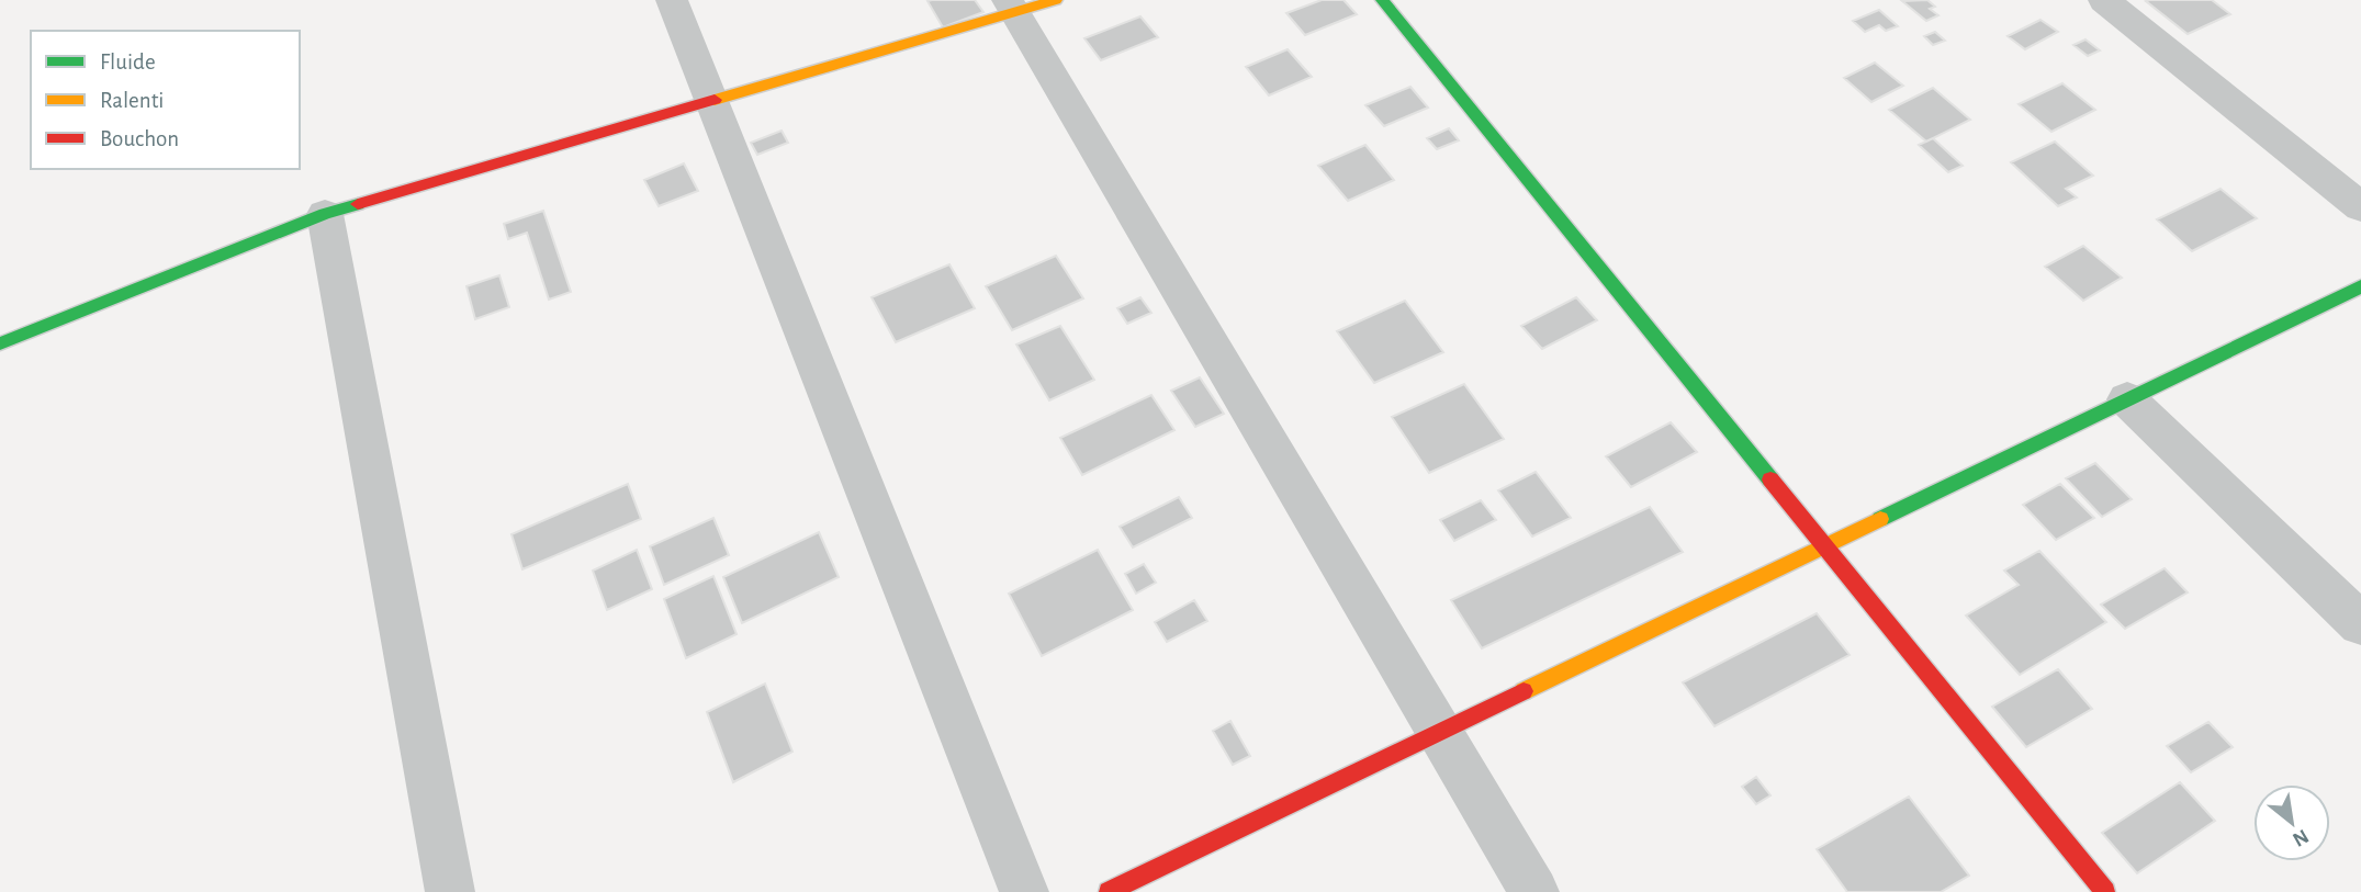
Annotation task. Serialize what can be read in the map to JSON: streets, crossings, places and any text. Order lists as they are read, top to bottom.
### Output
{
  "legend": ["Fluide", "Ralenti", "Bouchon"],
  "north": "bottom right"
}
